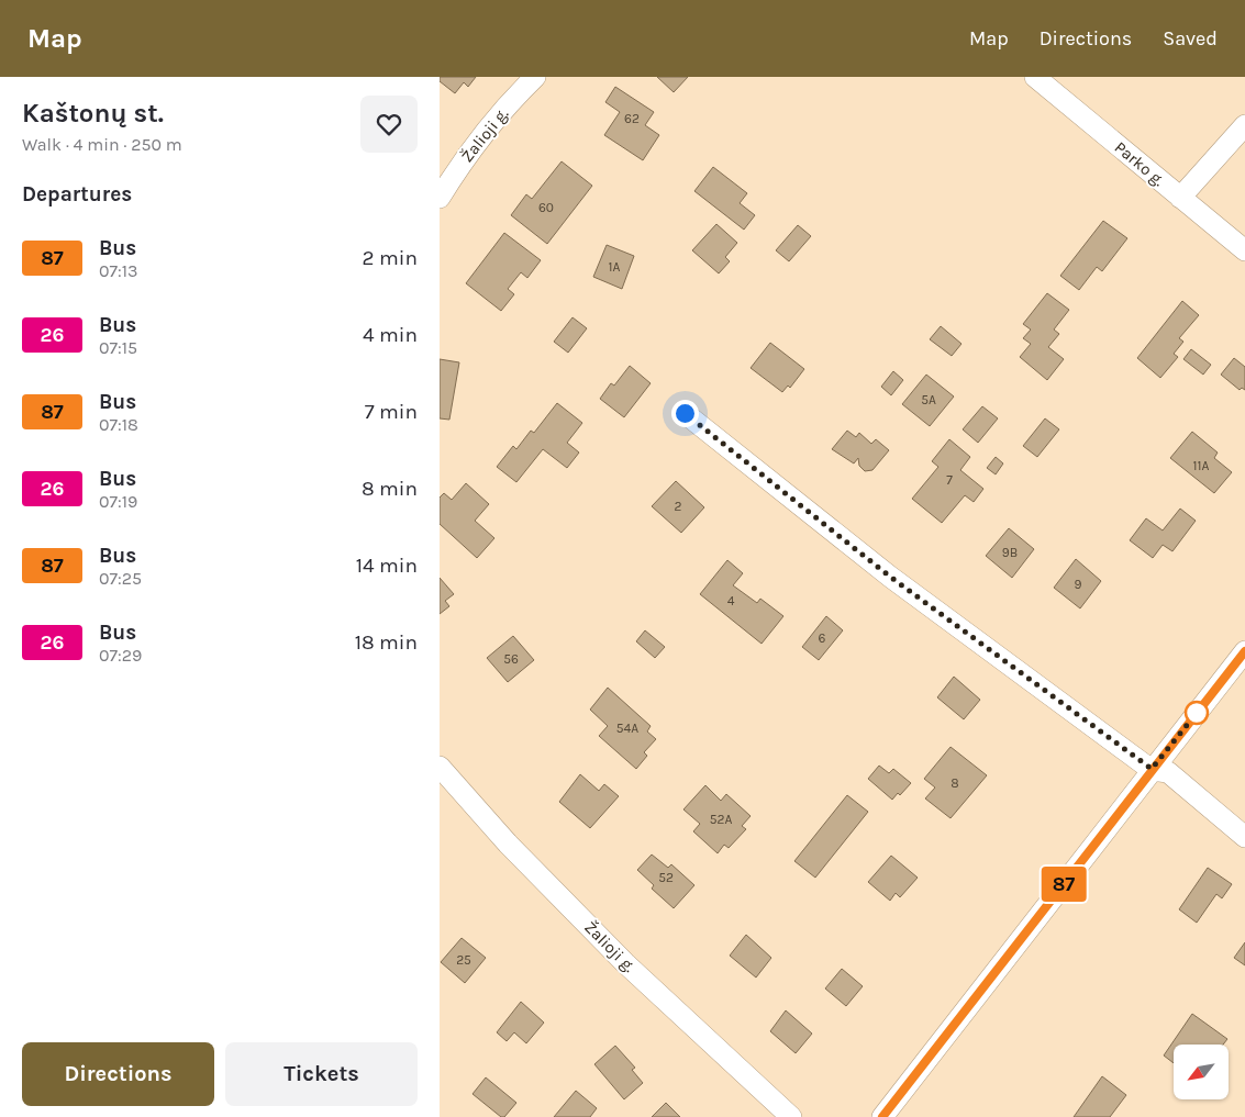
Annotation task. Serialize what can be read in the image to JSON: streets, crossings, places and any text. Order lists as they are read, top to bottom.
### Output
{
  "streets": {
    "street": ["Žalioji g.", "Parko g."]
  },
  "lines": ["bus line 87"],
  "house_numbers": [
    "62",
    "60",
    "1A",
    "5A",
    "11A",
    "7",
    "2",
    "9B",
    "9",
    "4",
    "6",
    "56",
    "54A",
    "8",
    "52A",
    "52",
    "25"
  ],
  "north": "bottom left",
  "page": {
    "header": "Map",
    "nav": ["Map", "Directions", "Saved"],
    "heading": [
      ["Kaštonų st.", "Walk · 4 min · 250 m"],
      "Departures"
    ],
    "on_map": "87",
    "list": [
      {
        "mark": "87",
        "name": "Bus",
        "note": "07:13",
        "value": "2 min"
      },
      {
        "mark": "26",
        "name": "Bus",
        "note": "07:15",
        "value": "4 min"
      },
      {
        "mark": "87",
        "name": "Bus",
        "note": "07:18",
        "value": "7 min"
      },
      {
        "mark": "26",
        "name": "Bus",
        "note": "07:19",
        "value": "8 min"
      },
      {
        "mark": "87",
        "name": "Bus",
        "note": "07:25",
        "value": "14 min"
      },
      {
        "mark": "26",
        "name": "Bus",
        "note": "07:29",
        "value": "18 min"
      }
    ],
    "buttons": ["Directions", "Tickets"]
  }
}
